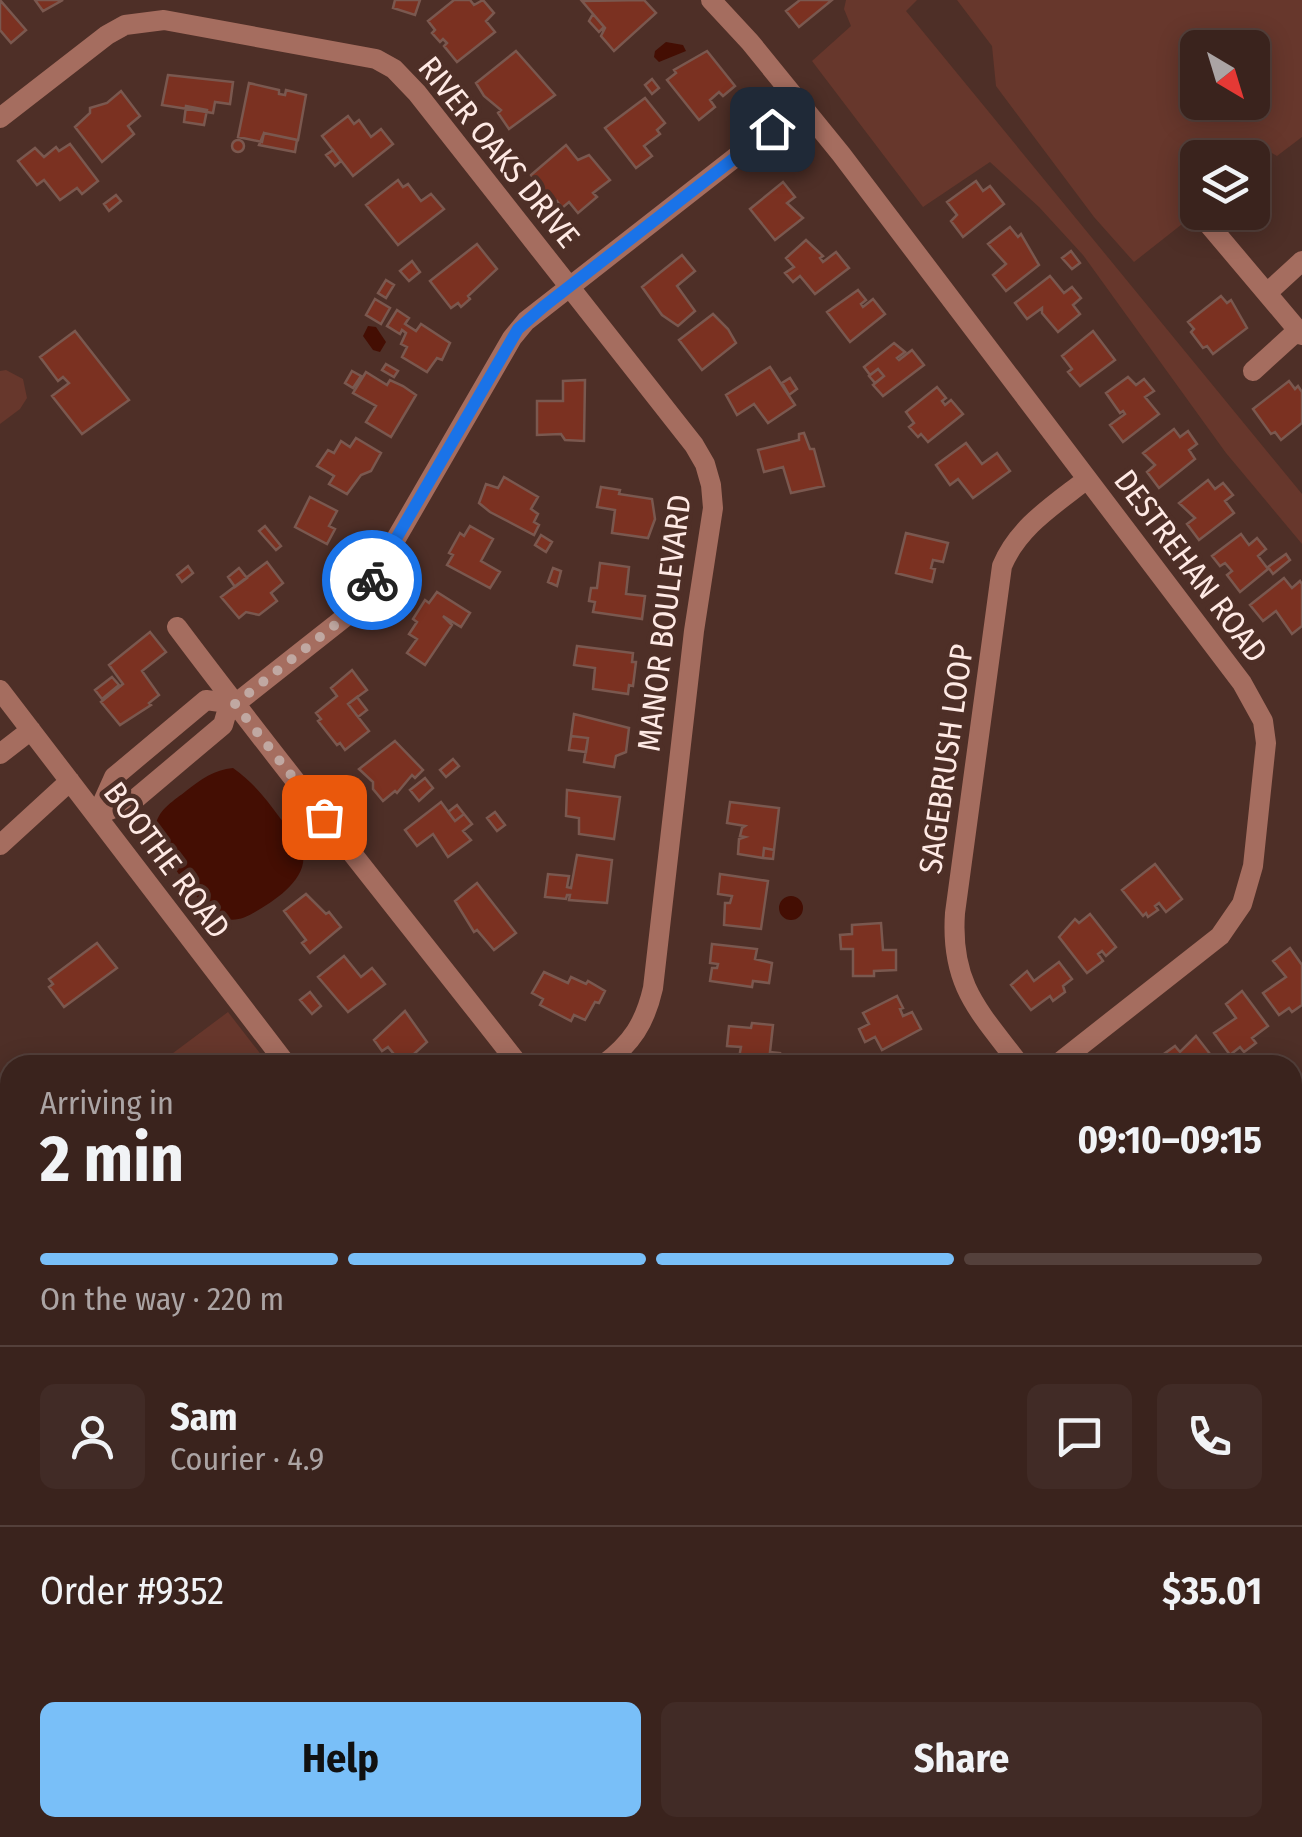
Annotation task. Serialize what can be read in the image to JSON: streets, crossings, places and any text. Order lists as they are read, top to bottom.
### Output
{
  "streets": {
    "street": [
      "RIVER OAKS DRIVE",
      "DESTREHAN ROAD",
      "MANOR BOULEVARD",
      "SAGEBRUSH LOOP",
      "BOOTHE ROAD"
    ]
  },
  "crossings": [
    ["RIVER OAKS DRIVE", "DESTREHAN ROAD"],
    ["RIVER OAKS DRIVE", "MANOR BOULEVARD"],
    ["DESTREHAN ROAD", "SAGEBRUSH LOOP"]
  ],
  "north": "bottom right",
  "page": {
    "heading": ["2 min", "Arriving in", "09:10–09:15"],
    "panel": [
      "Sam",
      "Courier · 4.9",
      "Order #9352",
      "$35.01"
    ],
    "bar": "On the way · 220 m",
    "buttons": ["Help", "Share"]
  }
}
